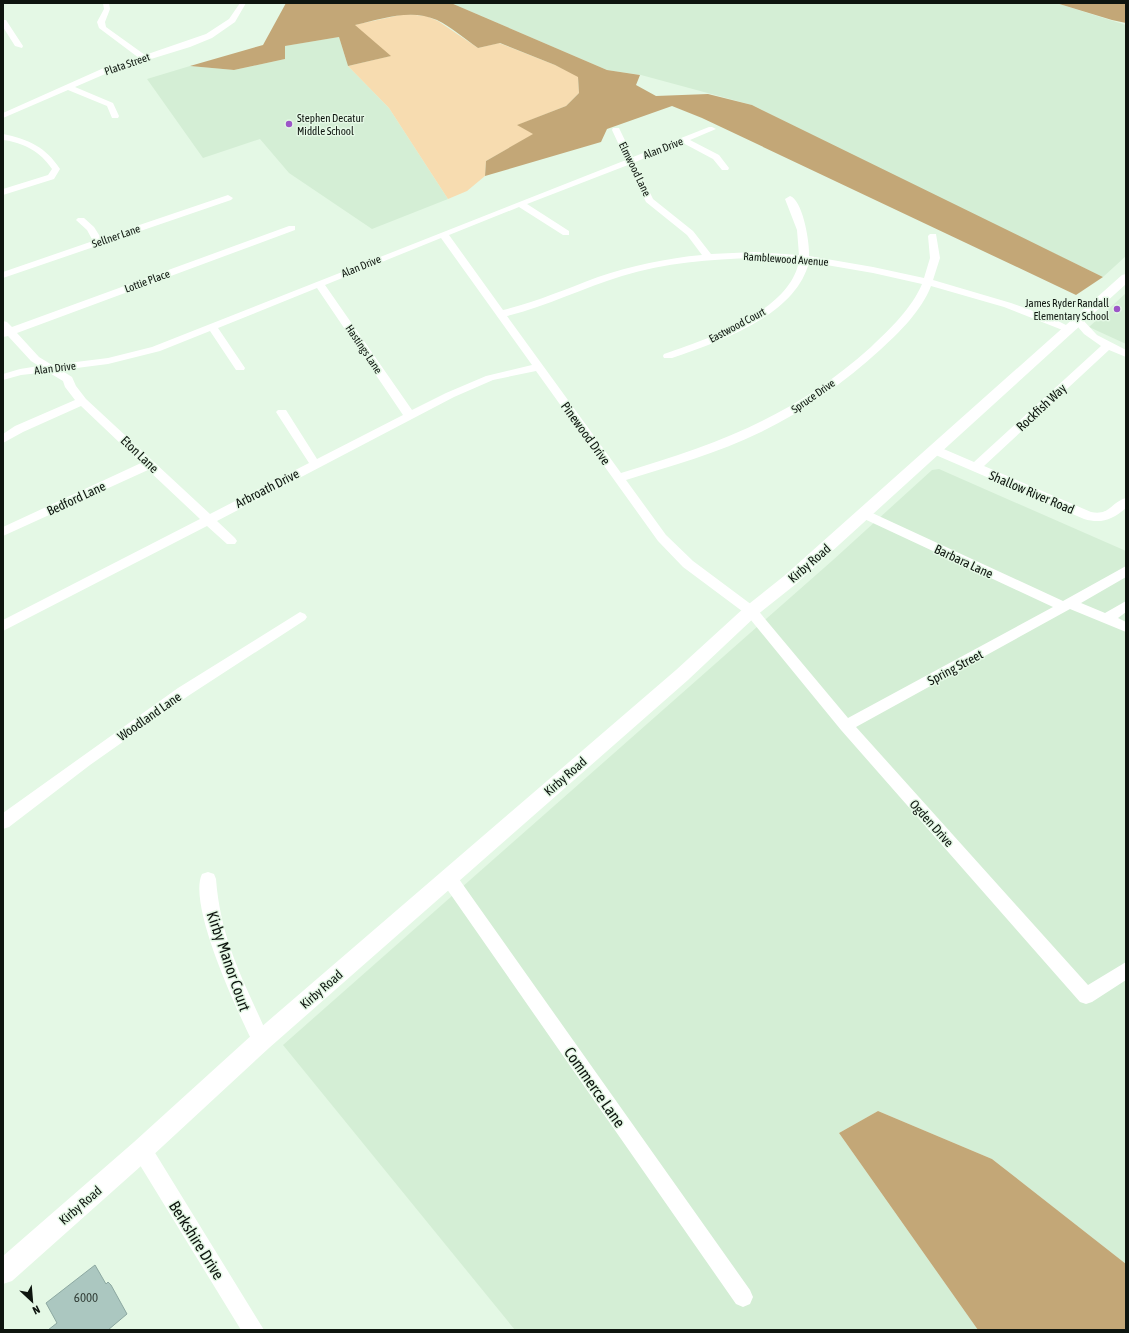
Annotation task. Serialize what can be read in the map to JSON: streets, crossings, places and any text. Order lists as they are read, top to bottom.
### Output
{
  "streets": {
    "main road": ["Kirby Road"],
    "street": [
      "Plata Street",
      "Alan Drive",
      "Elmwood Lane",
      "Sellner Lane",
      "Ramblewood Avenue",
      "Lottie Place",
      "Eastwood Court",
      "Hastings Lane",
      "Spruce Drive",
      "Rockfish Way",
      "Pinewood Drive",
      "Eton Lane",
      "Arbroath Drive",
      "Shallow River Road",
      "Bedford Lane",
      "Barbara Lane",
      "Spring Street",
      "Woodland Lane",
      "Ogden Drive",
      "Kirby Manor Court",
      "Commerce Lane",
      "Berkshire Drive"
    ]
  },
  "crossings": [
    ["Alan Drive", "Elmwood Lane"],
    ["Alan Drive", "Hastings Lane"],
    ["Alan Drive", "Pinewood Drive"],
    ["Alan Drive", "Eton Lane"],
    ["Elmwood Lane", "Ramblewood Avenue"],
    ["Ramblewood Avenue", "Eastwood Court"],
    ["Ramblewood Avenue", "Spruce Drive"],
    ["Ramblewood Avenue", "Pinewood Drive"],
    ["Ramblewood Avenue", "Kirby Road"],
    ["Lottie Place", "Eton Lane"],
    ["Hastings Lane", "Arbroath Drive"],
    ["Spruce Drive", "Pinewood Drive"],
    ["Rockfish Way", "Shallow River Road"],
    ["Pinewood Drive", "Arbroath Drive"],
    ["Pinewood Drive", "Kirby Road"],
    ["Pinewood Drive", "Ogden Drive"],
    ["Eton Lane", "Arbroath Drive"],
    ["Eton Lane", "Bedford Lane"],
    ["Shallow River Road", "Kirby Road"],
    ["Barbara Lane", "Kirby Road"],
    ["Barbara Lane", "Spring Street"],
    ["Kirby Road", "Ogden Drive"],
    ["Kirby Road", "Kirby Manor Court"],
    ["Kirby Road", "Commerce Lane"],
    ["Kirby Road", "Berkshire Drive"],
    ["Spring Street", "Ogden Drive"]
  ],
  "places": ["Stephen Decatur Middle School", "James Ryder Randall Elementary School"],
  "house_numbers": ["6000"],
  "north": "bottom right"
}
